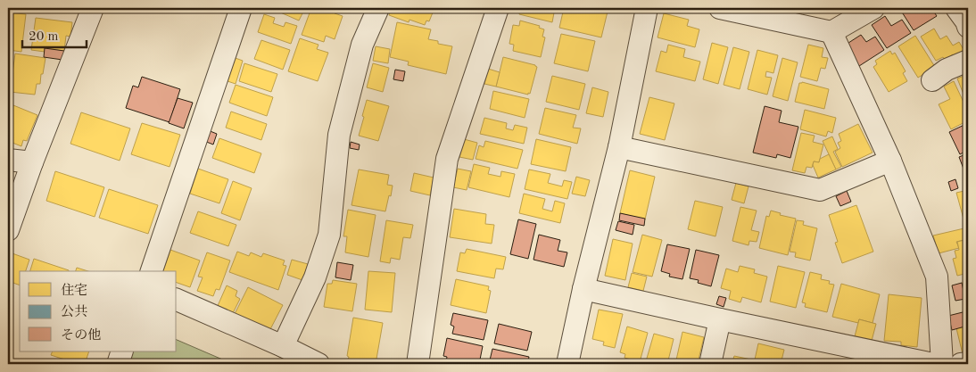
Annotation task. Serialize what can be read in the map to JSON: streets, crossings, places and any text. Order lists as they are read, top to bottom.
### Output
{
  "legend": ["住宅", "公共", "その他"],
  "scale_bar": "20 m"
}
